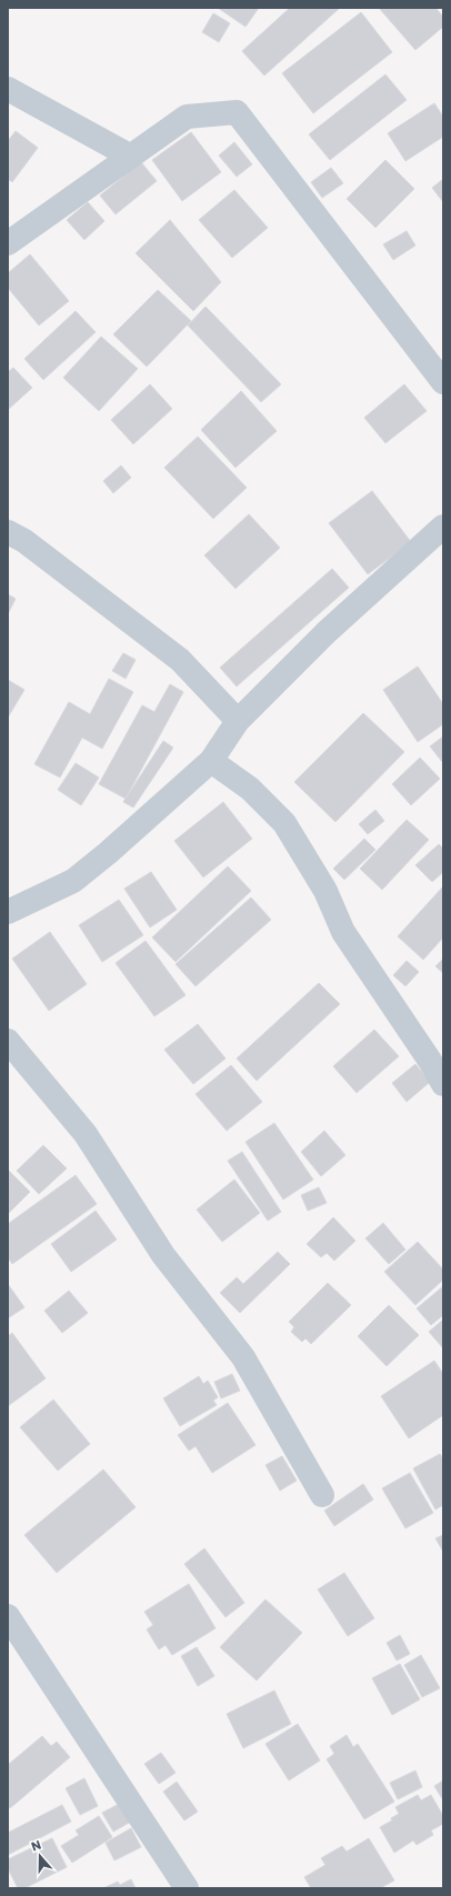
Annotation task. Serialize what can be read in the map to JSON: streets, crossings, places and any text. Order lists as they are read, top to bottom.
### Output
{
  "north": "top"
}
